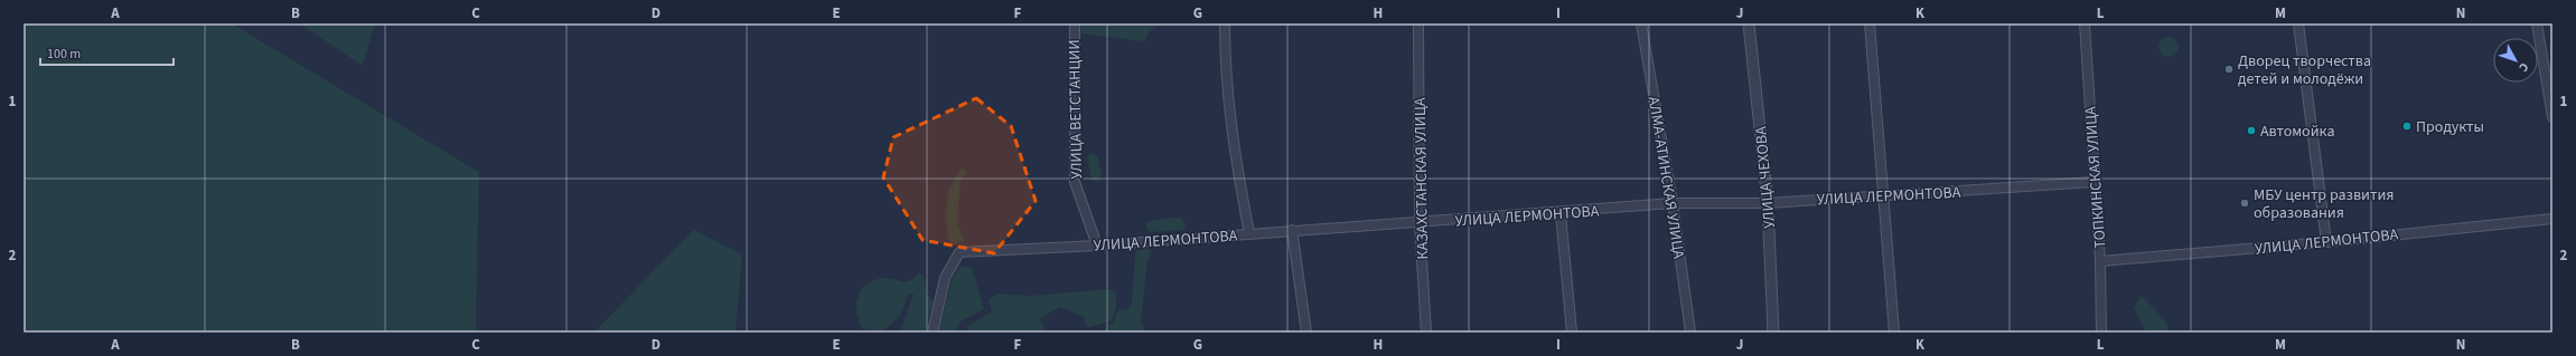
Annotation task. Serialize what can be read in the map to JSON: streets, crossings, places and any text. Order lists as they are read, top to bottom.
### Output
{
  "streets": {
    "street": [
      "УЛИЦА ВЕТСТАНЦИИ",
      "АЛМА-АТИНСКАЯ УЛИЦА",
      "УЛИЦА ЧЕХОВА",
      "ТОПКИНСКАЯ УЛИЦА",
      "КАЗАХСТАНСКАЯ УЛИЦА",
      "УЛИЦА ЛЕРМОНТОВА"
    ]
  },
  "crossings": [
    ["УЛИЦА ВЕТСТАНЦИИ", "УЛИЦА ЛЕРМОНТОВА"],
    ["АЛМА-АТИНСКАЯ УЛИЦА", "УЛИЦА ЛЕРМОНТОВА"],
    ["УЛИЦА ЧЕХОВА", "УЛИЦА ЛЕРМОНТОВА"],
    ["ТОПКИНСКАЯ УЛИЦА", "УЛИЦА ЛЕРМОНТОВА"],
    ["КАЗАХСТАНСКАЯ УЛИЦА", "УЛИЦА ЛЕРМОНТОВА"]
  ],
  "places": [
    "Дворец творчества детей и молодёжи",
    "Продукты",
    "Автомойка",
    "МБУ центр развития образования"
  ],
  "scale_bar": "100 m",
  "north": "bottom right",
  "grid": {
    "columns": [
      "A",
      "B",
      "C",
      "D",
      "E",
      "F",
      "G",
      "H",
      "I",
      "J",
      "K",
      "L",
      "M",
      "N"
    ],
    "rows": ["1", "2"]
  }
}
